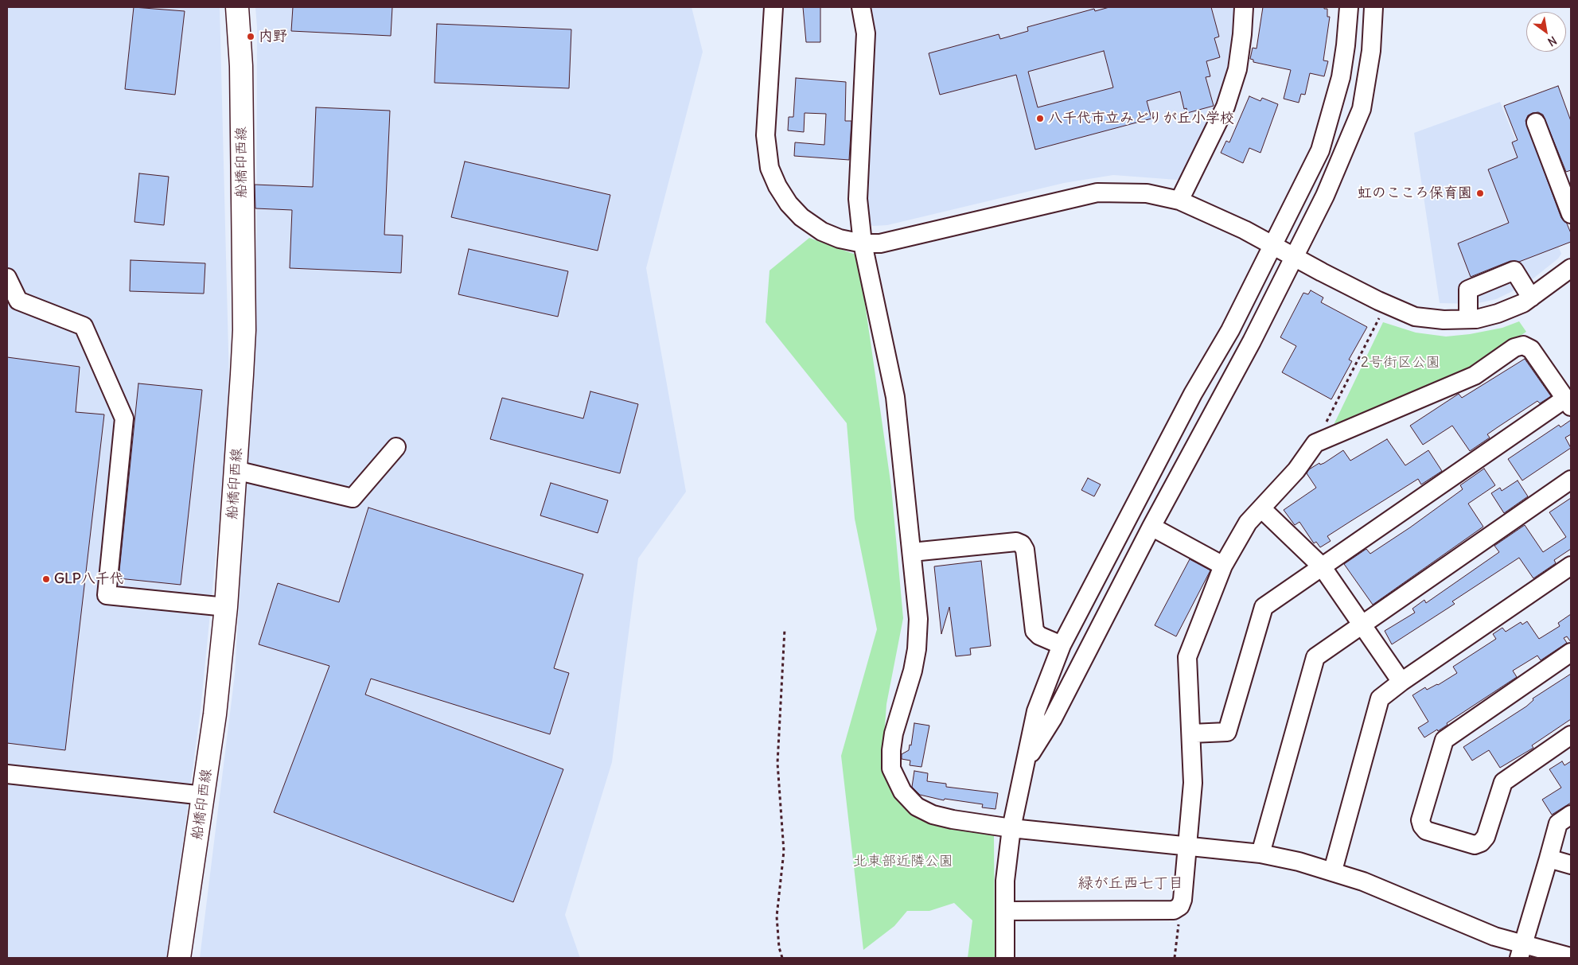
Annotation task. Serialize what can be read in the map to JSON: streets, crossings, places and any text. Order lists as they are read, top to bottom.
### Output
{
  "streets": {
    "main road": ["船橋印西線"]
  },
  "districts": ["緑が丘西七丁目"],
  "parks": ["2号街区公園", "北東部近隣公園"],
  "places": [
    "内野",
    "八千代市立みどりが丘小学校",
    "虹のこころ保育園",
    "GLP八千代"
  ],
  "north": "bottom right"
}
